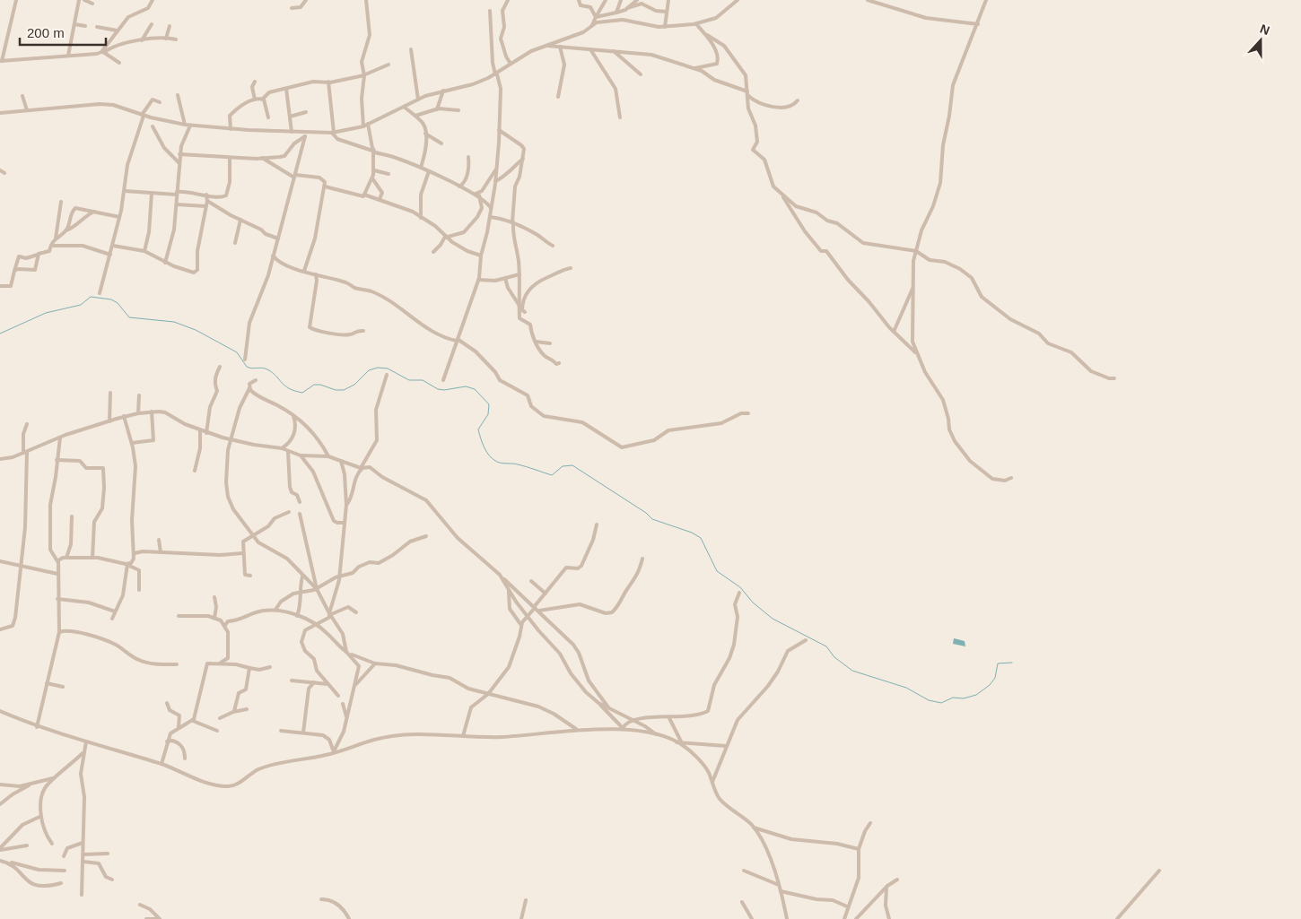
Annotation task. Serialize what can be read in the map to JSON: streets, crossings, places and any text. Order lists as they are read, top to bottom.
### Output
{
  "scale_bar": "200 m",
  "north": "top"
}
